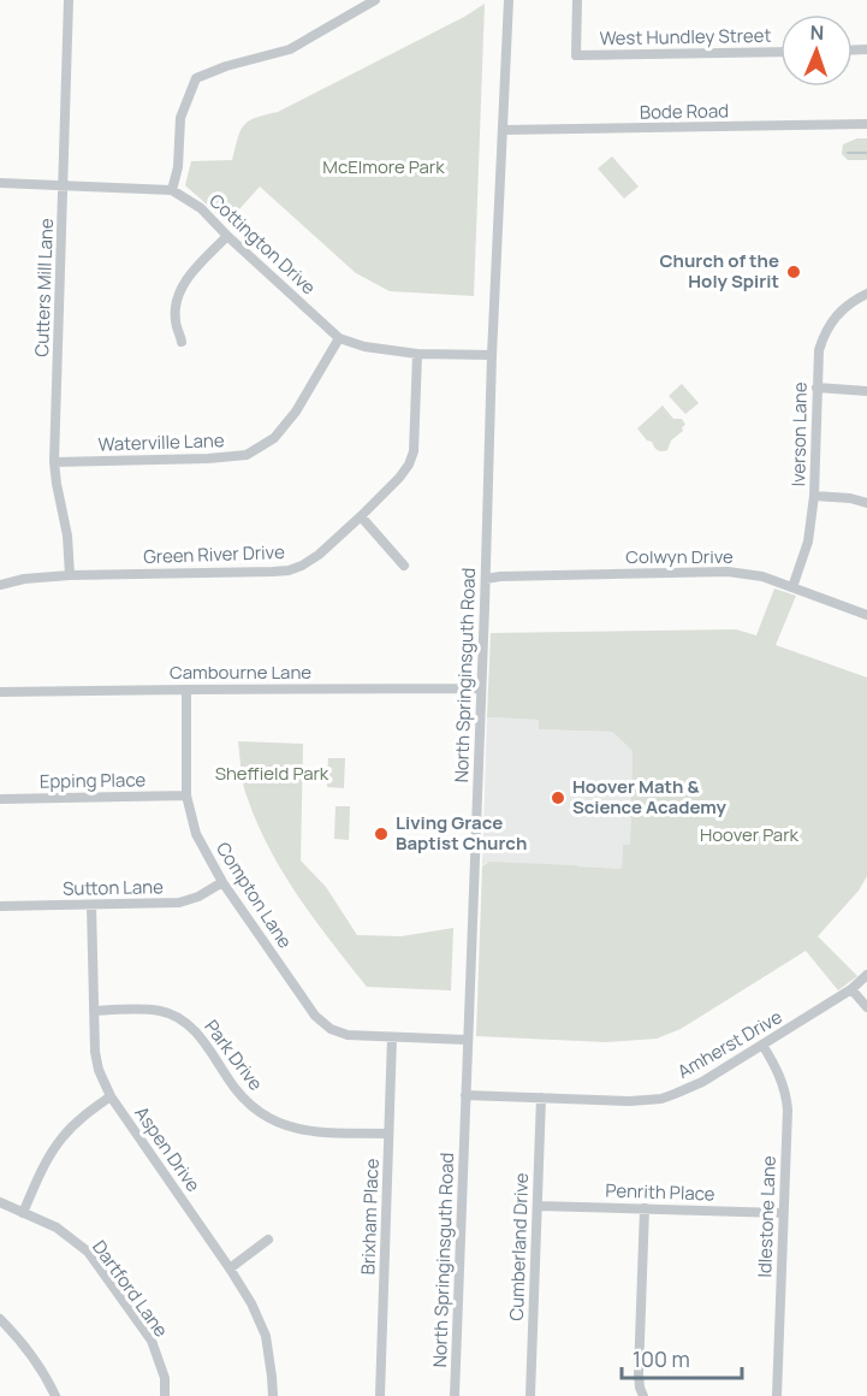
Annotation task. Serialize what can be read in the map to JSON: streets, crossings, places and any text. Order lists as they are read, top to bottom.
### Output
{
  "streets": {
    "street": [
      "West Hundley Street",
      "Bode Road",
      "Cottington Drive",
      "Cutters Mill Lane",
      "Iverson Lane",
      "Waterville Lane",
      "Green River Drive",
      "Colwyn Drive",
      "Cambourne Lane",
      "North Springinsguth Road",
      "Epping Place",
      "Sutton Lane",
      "Compton Lane",
      "Amherst Drive",
      "Park Drive",
      "Aspen Drive",
      "Penrith Place",
      "Brixham Place",
      "Idlestone Lane",
      "Cumberland Drive",
      "Dartford Lane"
    ]
  },
  "crossings": [
    ["Bode Road", "North Springinsguth Road"],
    ["Cottington Drive", "Waterville Lane"],
    ["Cottington Drive", "Green River Drive"],
    ["Cottington Drive", "North Springinsguth Road"],
    ["Cutters Mill Lane", "Waterville Lane"],
    ["Cutters Mill Lane", "Green River Drive"],
    ["Iverson Lane", "Colwyn Drive"],
    ["Colwyn Drive", "North Springinsguth Road"],
    ["Cambourne Lane", "North Springinsguth Road"],
    ["Cambourne Lane", "Compton Lane"],
    ["North Springinsguth Road", "Amherst Drive"],
    ["Epping Place", "Compton Lane"],
    ["Sutton Lane", "Compton Lane"],
    ["Sutton Lane", "Aspen Drive"],
    ["Compton Lane", "Brixham Place"],
    ["Amherst Drive", "Idlestone Lane"],
    ["Amherst Drive", "Cumberland Drive"],
    ["Park Drive", "Aspen Drive"],
    ["Park Drive", "Brixham Place"],
    ["Penrith Place", "Idlestone Lane"],
    ["Penrith Place", "Cumberland Drive"]
  ],
  "parks": ["McElmore Park", "Sheffield Park", "Hoover Park"],
  "places": ["Church of the Holy Spirit", "Hoover Math & Science Academy", "Living Grace Baptist Church"],
  "scale_bar": "100 m",
  "north": "top"
}
